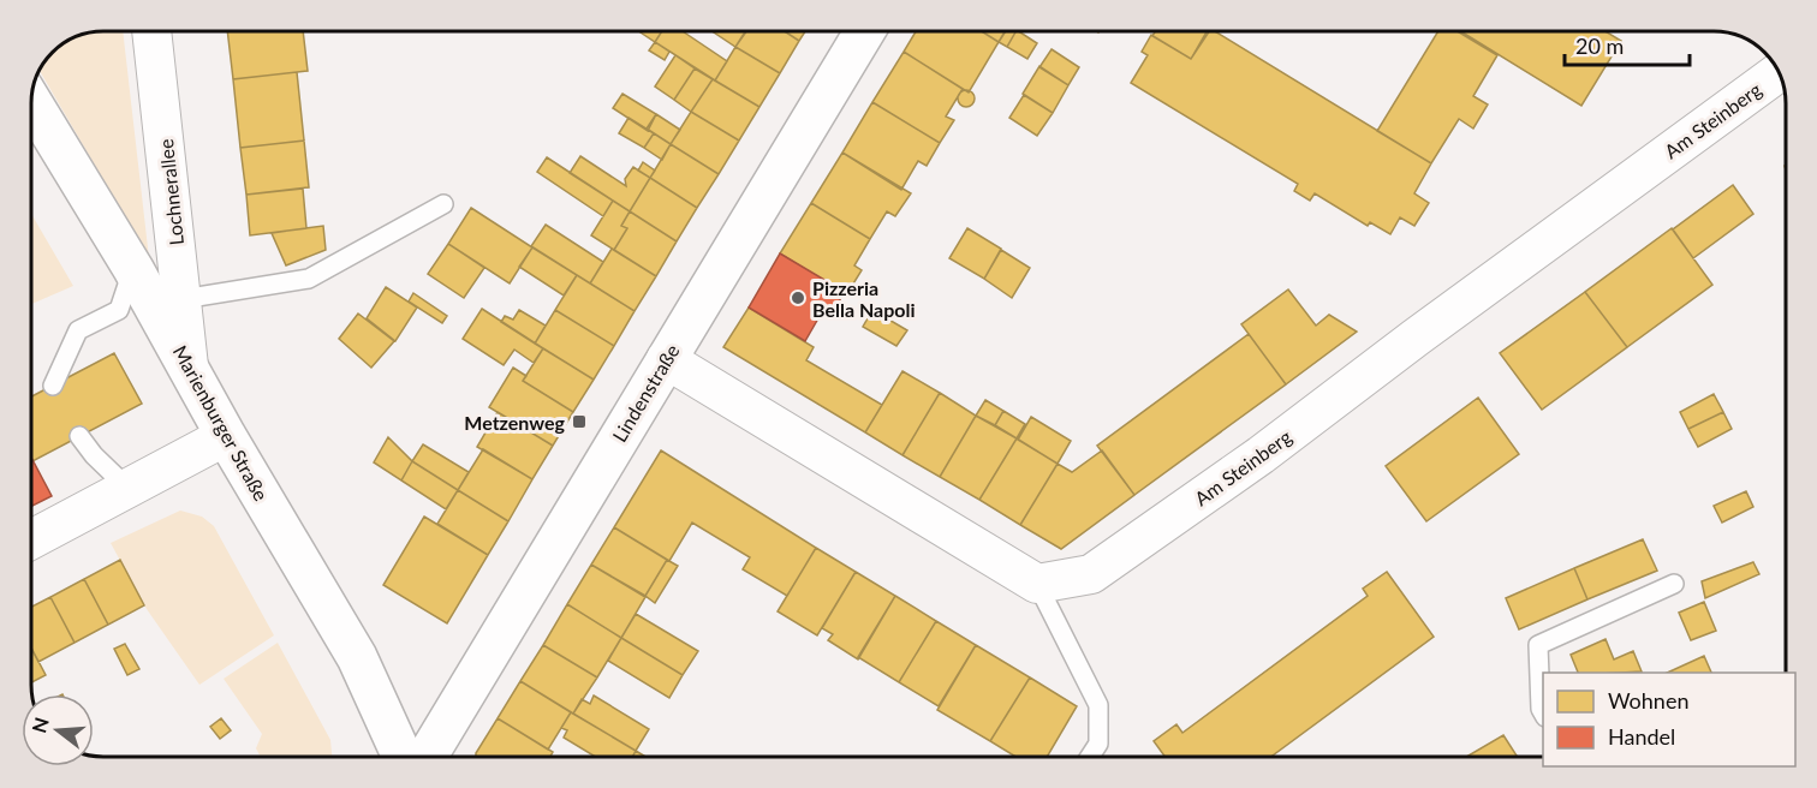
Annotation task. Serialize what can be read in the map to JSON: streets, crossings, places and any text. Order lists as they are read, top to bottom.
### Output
{
  "streets": {
    "street": [
      "Am Steinberg",
      "Lochnerallee",
      "Lindenstraße",
      "Marienburger Straße"
    ]
  },
  "crossings": [
    ["Lochnerallee", "Marienburger Straße"]
  ],
  "places": {
    "other": ["Pizzeria Bella Napoli"],
    "transit": ["Metzenweg"]
  },
  "legend": ["Wohnen", "Handel"],
  "scale_bar": "20 m",
  "north": "left"
}
